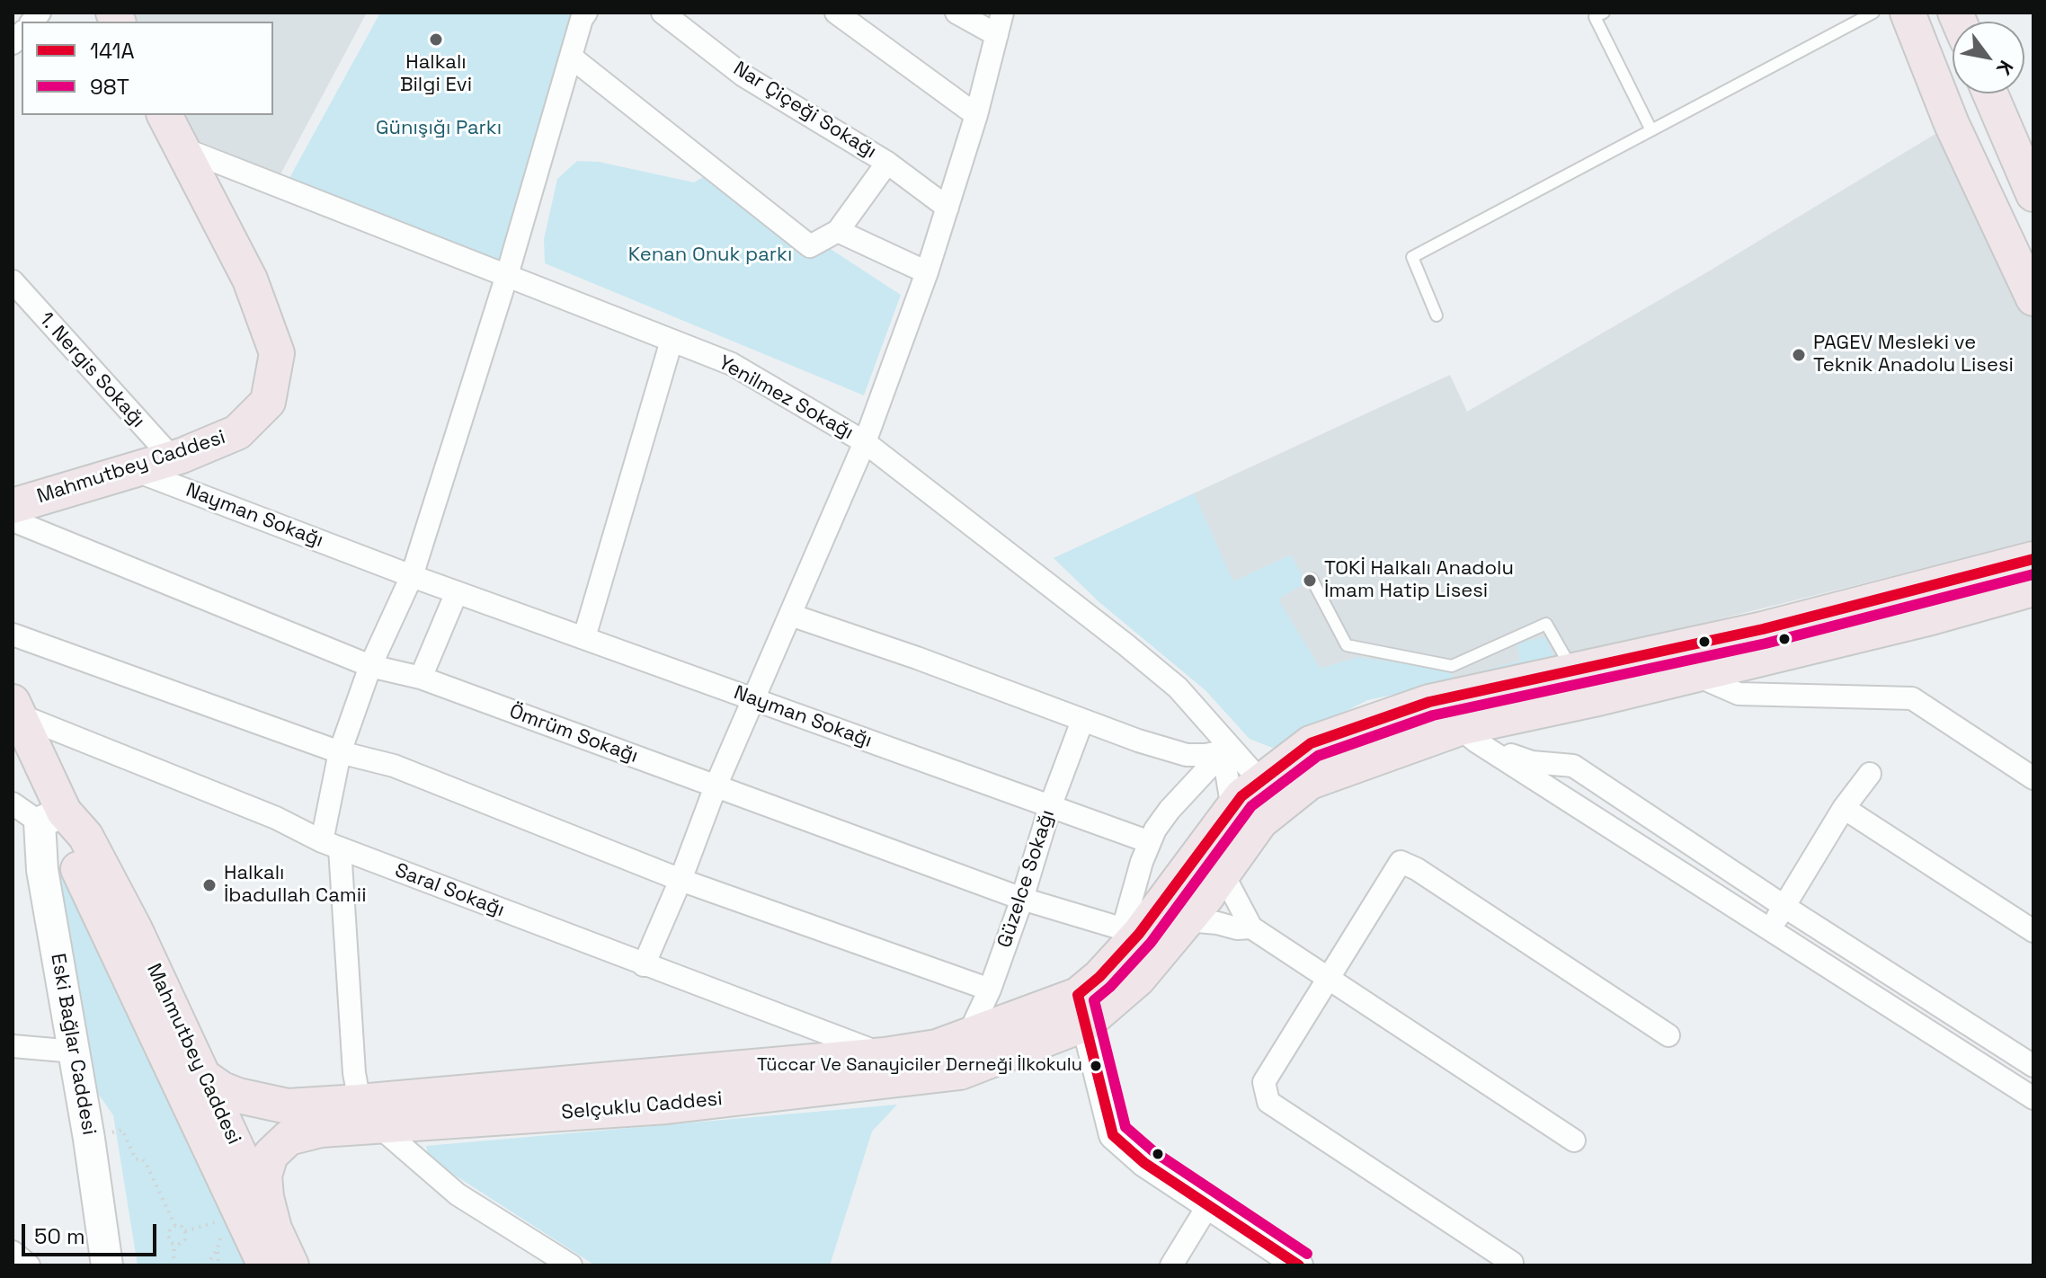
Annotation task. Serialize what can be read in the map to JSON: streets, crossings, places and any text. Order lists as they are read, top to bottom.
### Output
{
  "streets": {
    "main road": ["Mahmutbey Caddesi", "Eski Bağlar Caddesi", "Selçuklu Caddesi"],
    "street": [
      "Nar Çiçeği Sokağı",
      "1. Nergis Sokağı",
      "Yenilmez Sokağı",
      "Nayman Sokağı",
      "Ömrüm Sokağı",
      "Güzelce Sokağı",
      "Saral Sokağı"
    ]
  },
  "crossings": [
    ["1. Nergis Sokağı", "Mahmutbey Caddesi"],
    ["Yenilmez Sokağı", "Mahmutbey Caddesi"],
    ["Yenilmez Sokağı", "Selçuklu Caddesi"],
    ["Mahmutbey Caddesi", "Nayman Sokağı"],
    ["Mahmutbey Caddesi", "Saral Sokağı"],
    ["Mahmutbey Caddesi", "Eski Bağlar Caddesi"],
    ["Mahmutbey Caddesi", "Selçuklu Caddesi"],
    ["Nayman Sokağı", "Güzelce Sokağı"],
    ["Ömrüm Sokağı", "Güzelce Sokağı"],
    ["Ömrüm Sokağı", "Selçuklu Caddesi"],
    ["Güzelce Sokağı", "Selçuklu Caddesi"],
    ["Saral Sokağı", "Selçuklu Caddesi"]
  ],
  "parks": ["Günışığı Parkı", "Kenan Onuk parkı"],
  "places": [
    "Halkalı Bilgi Evi",
    "PAGEV Mesleki ve Teknik Anadolu Lisesi",
    "TOKİ Halkalı Anadolu İmam Hatip Lisesi",
    "Halkalı İbadullah Camii",
    "Tüccar Ve Sanayiciler Derneği İlkokulu"
  ],
  "lines": ["transit line 141A", "transit line 98T"],
  "legend": ["141A", "98T"],
  "scale_bar": "50 m",
  "north": "bottom right"
}
